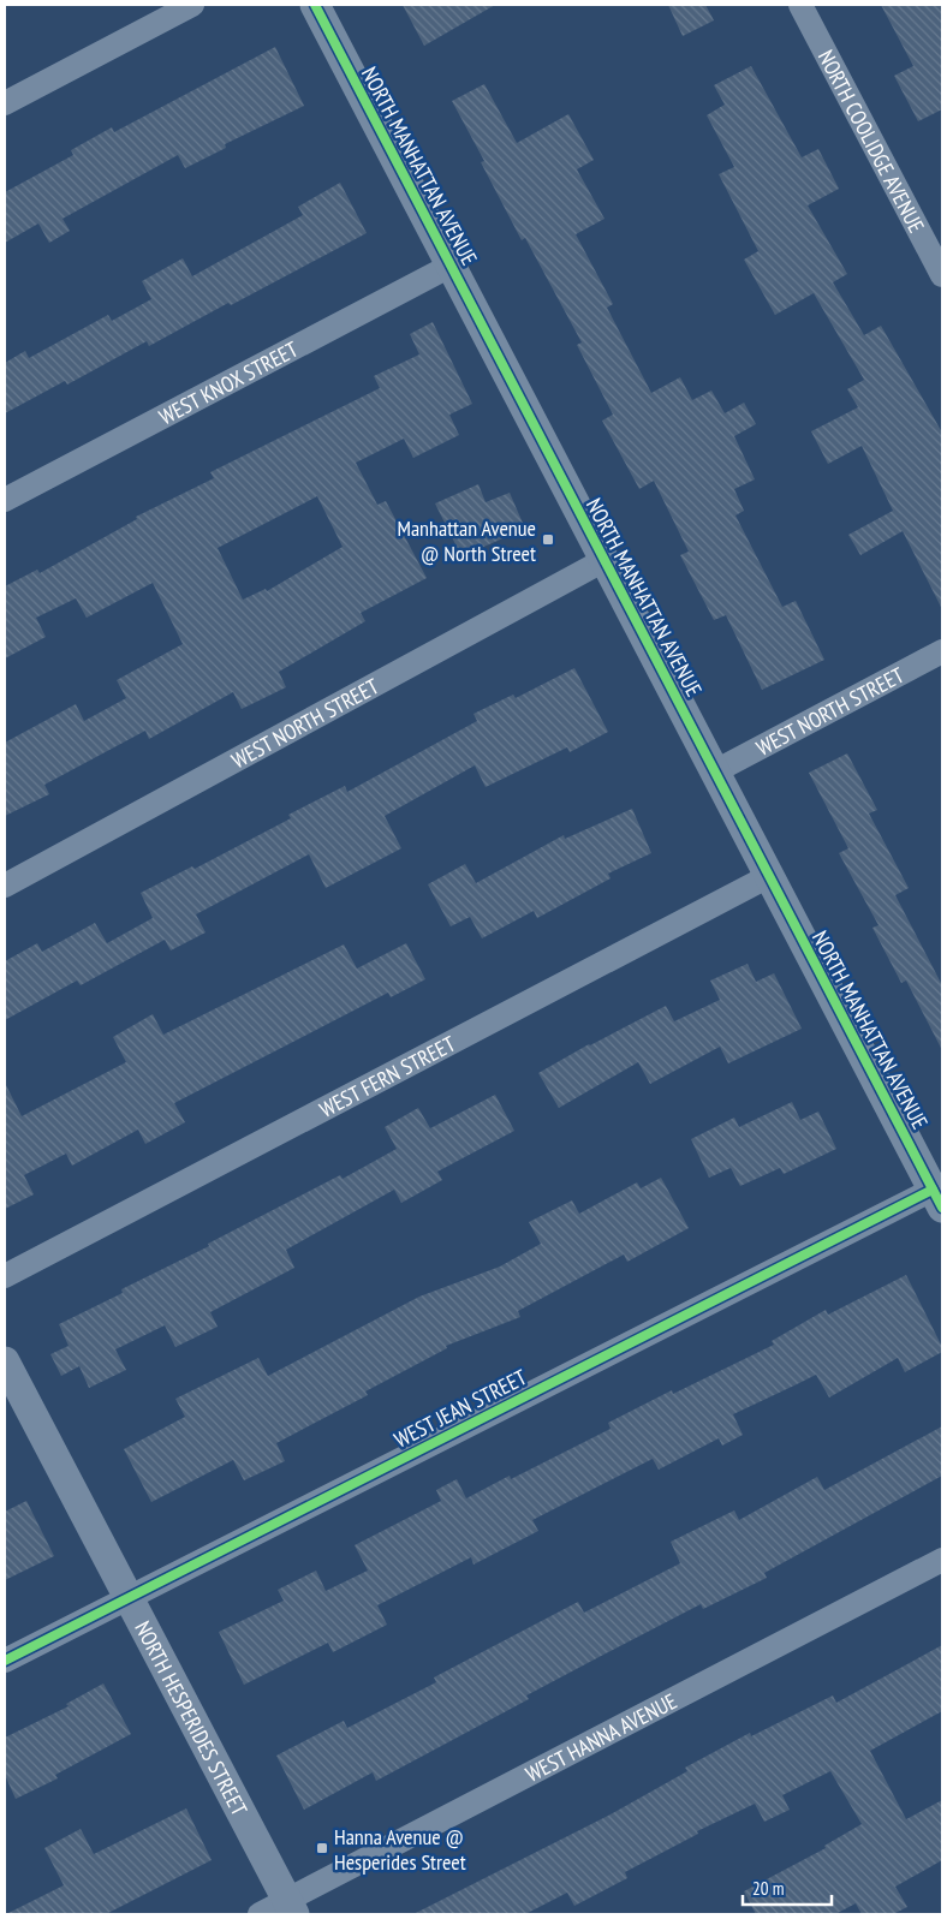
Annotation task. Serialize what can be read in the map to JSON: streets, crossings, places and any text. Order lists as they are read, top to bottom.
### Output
{
  "streets": {
    "street": [
      "NORTH COOLIDGE AVENUE",
      "NORTH MANHATTAN AVENUE",
      "WEST KNOX STREET",
      "WEST NORTH STREET",
      "WEST FERN STREET",
      "WEST JEAN STREET",
      "NORTH HESPERIDES STREET",
      "WEST HANNA AVENUE"
    ]
  },
  "crossings": [
    ["NORTH MANHATTAN AVENUE", "WEST KNOX STREET"],
    ["NORTH MANHATTAN AVENUE", "WEST NORTH STREET"],
    ["NORTH MANHATTAN AVENUE", "WEST FERN STREET"],
    ["NORTH MANHATTAN AVENUE", "WEST JEAN STREET"],
    ["WEST JEAN STREET", "NORTH HESPERIDES STREET"],
    ["NORTH HESPERIDES STREET", "WEST HANNA AVENUE"]
  ],
  "places": {
    "transit": ["Manhattan Avenue @ North Street", "Hanna Avenue @ Hesperides Street"]
  },
  "scale_bar": "20 m"
}
